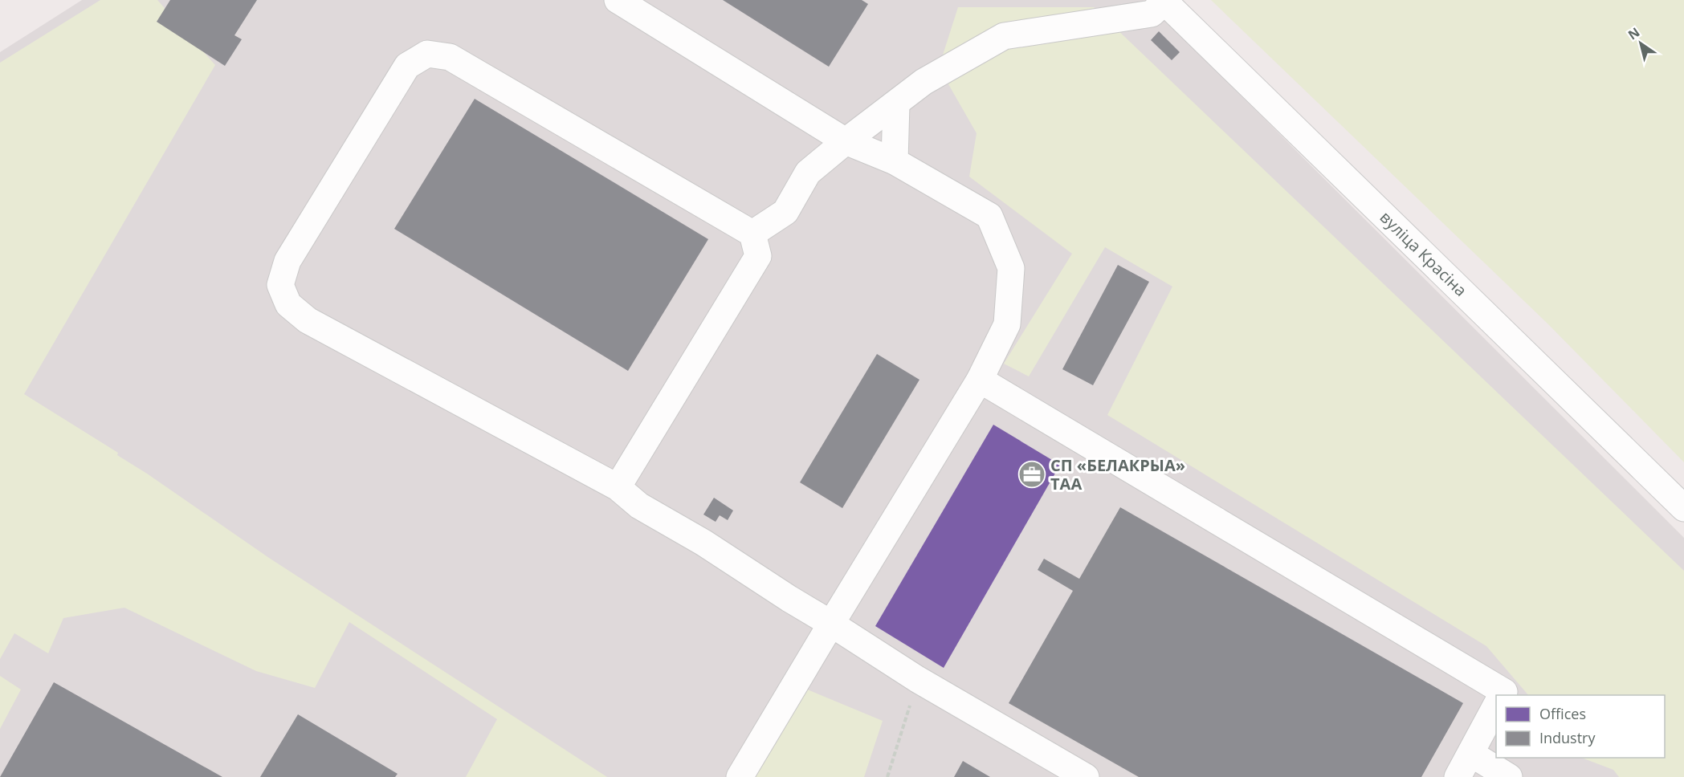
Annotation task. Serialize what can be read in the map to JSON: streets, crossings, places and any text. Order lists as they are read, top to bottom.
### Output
{
  "streets": {
    "street": ["вуліца Красіна"]
  },
  "places": {
    "office": ["СП «БЕЛАКРЫА» ТАА"]
  },
  "legend": ["Offices", "Industry"],
  "north": "top left"
}
